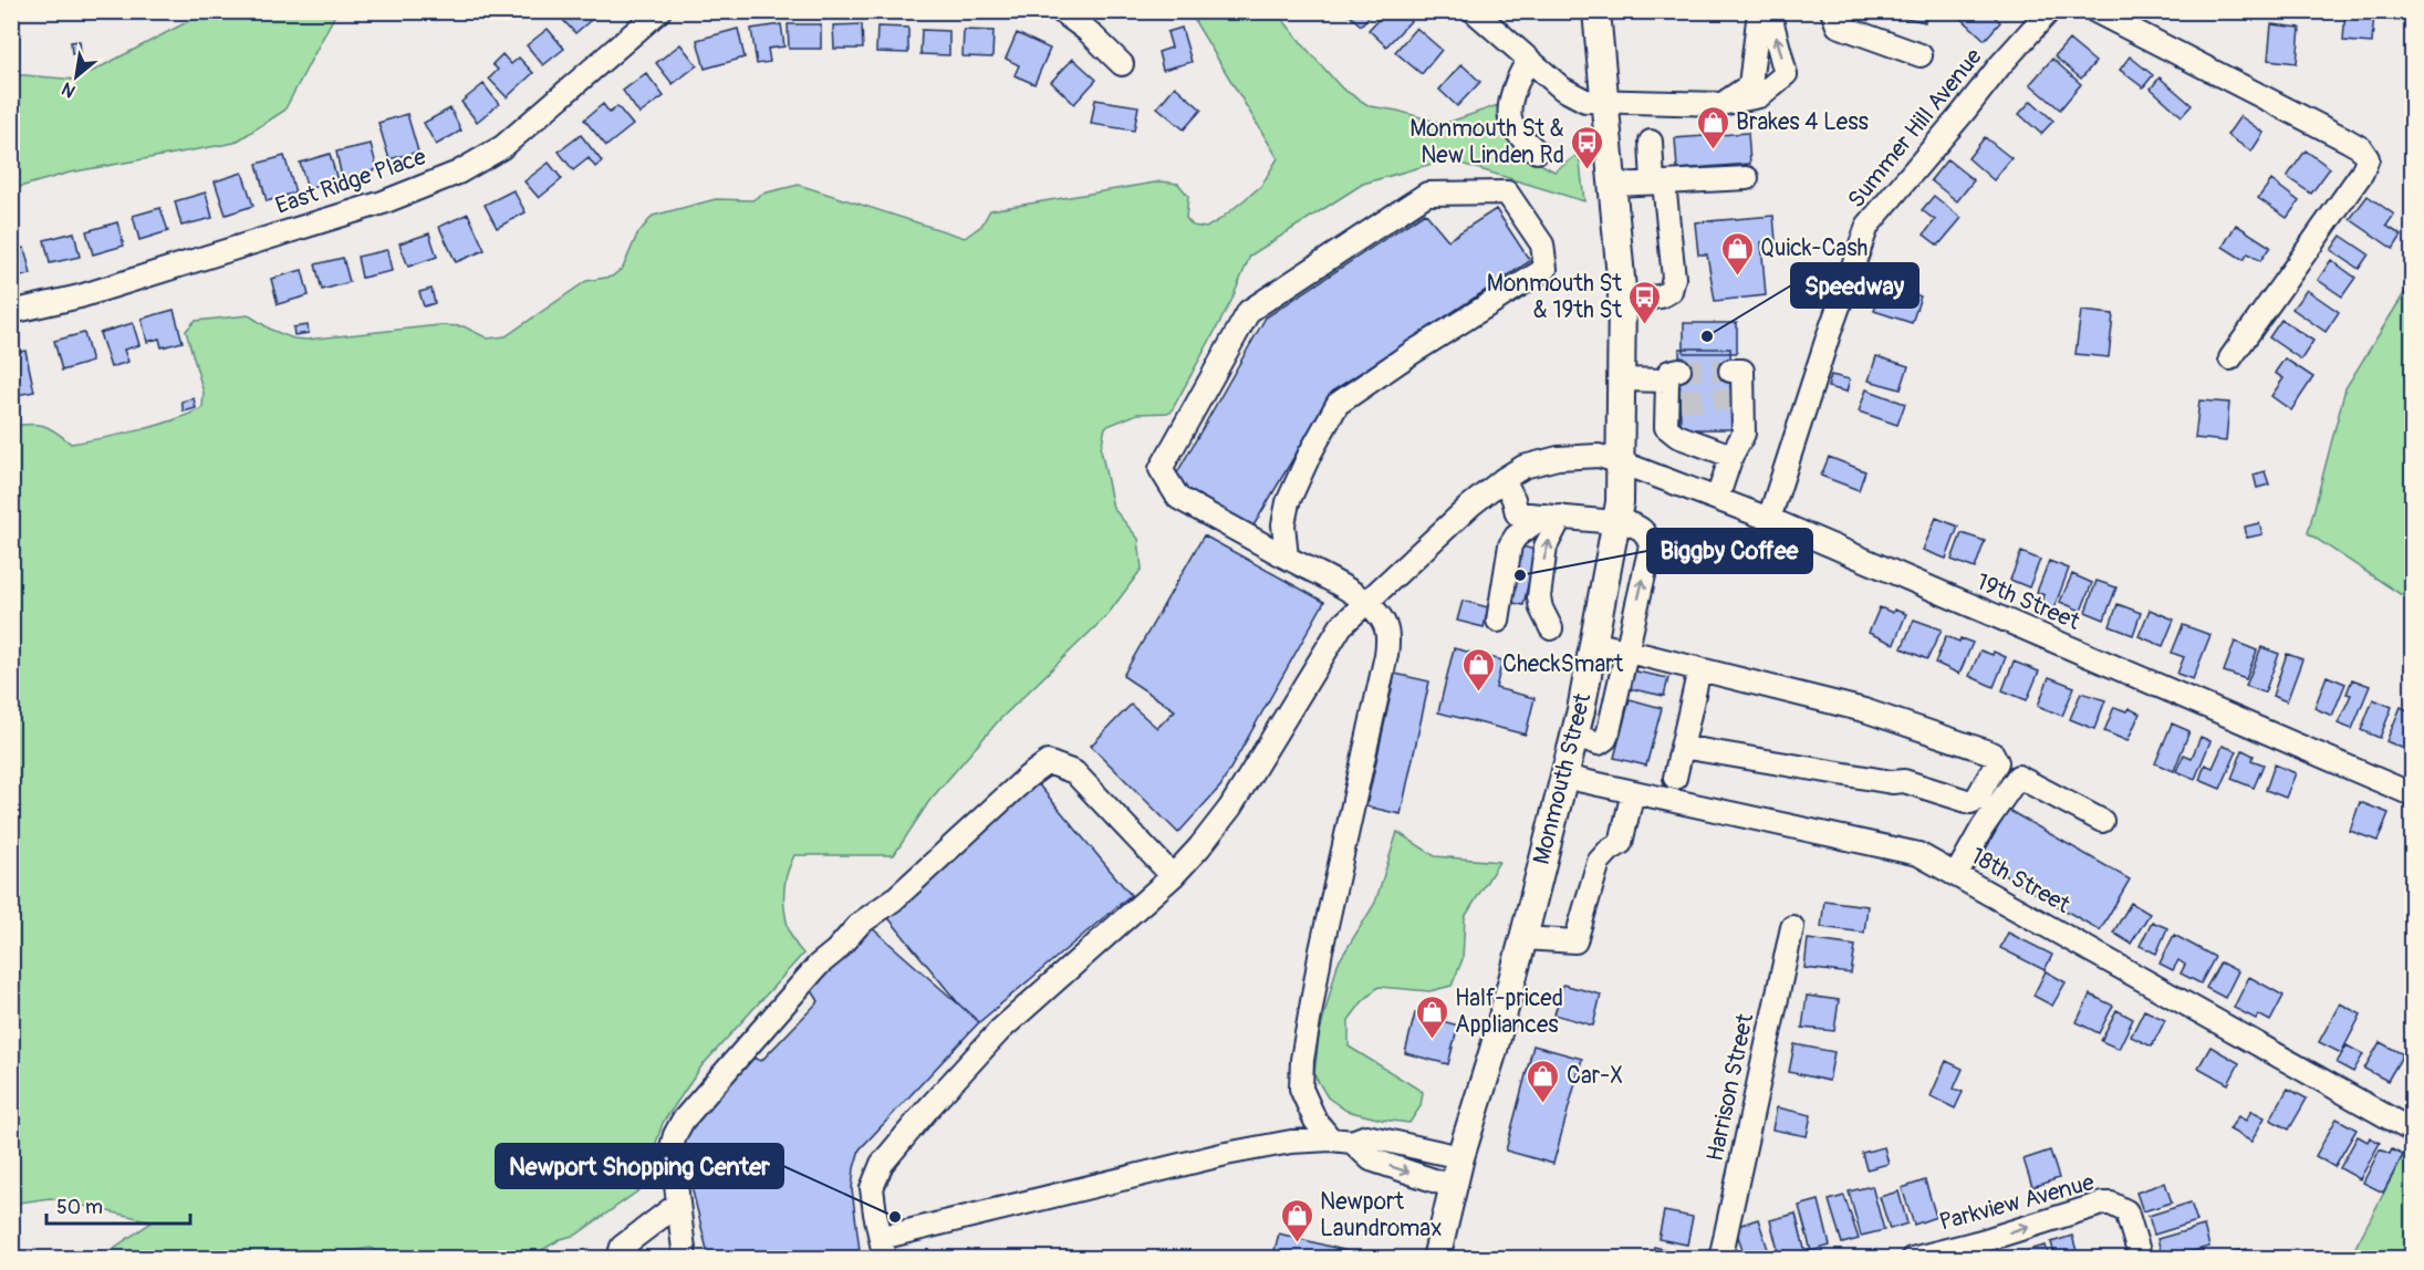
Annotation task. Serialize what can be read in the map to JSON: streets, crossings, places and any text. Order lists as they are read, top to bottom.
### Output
{
  "streets": {
    "main road": ["Monmouth Street"],
    "street": [
      "Summer Hill Avenue",
      "East Ridge Place",
      "19th Street",
      "18th Street",
      "Harrison Street",
      "Parkview Avenue"
    ]
  },
  "crossings": [
    ["Summer Hill Avenue", "19th Street"],
    ["19th Street", "Monmouth Street"],
    ["Monmouth Street", "18th Street"]
  ],
  "one_way": ["Parkview Avenue"],
  "places": {
    "shop": [
      "Brakes 4 Less",
      "Quick-Cash",
      "CheckSmart",
      "Half-priced Appliances",
      "Car-X",
      "Newport Laundromax"
    ],
    "bus stop": ["Monmouth St & New Linden Rd", "Monmouth St & 19th St"],
    "other": ["Speedway", "Biggby Coffee", "Newport Shopping Center"]
  },
  "scale_bar": "50 m",
  "north": "bottom left"
}
